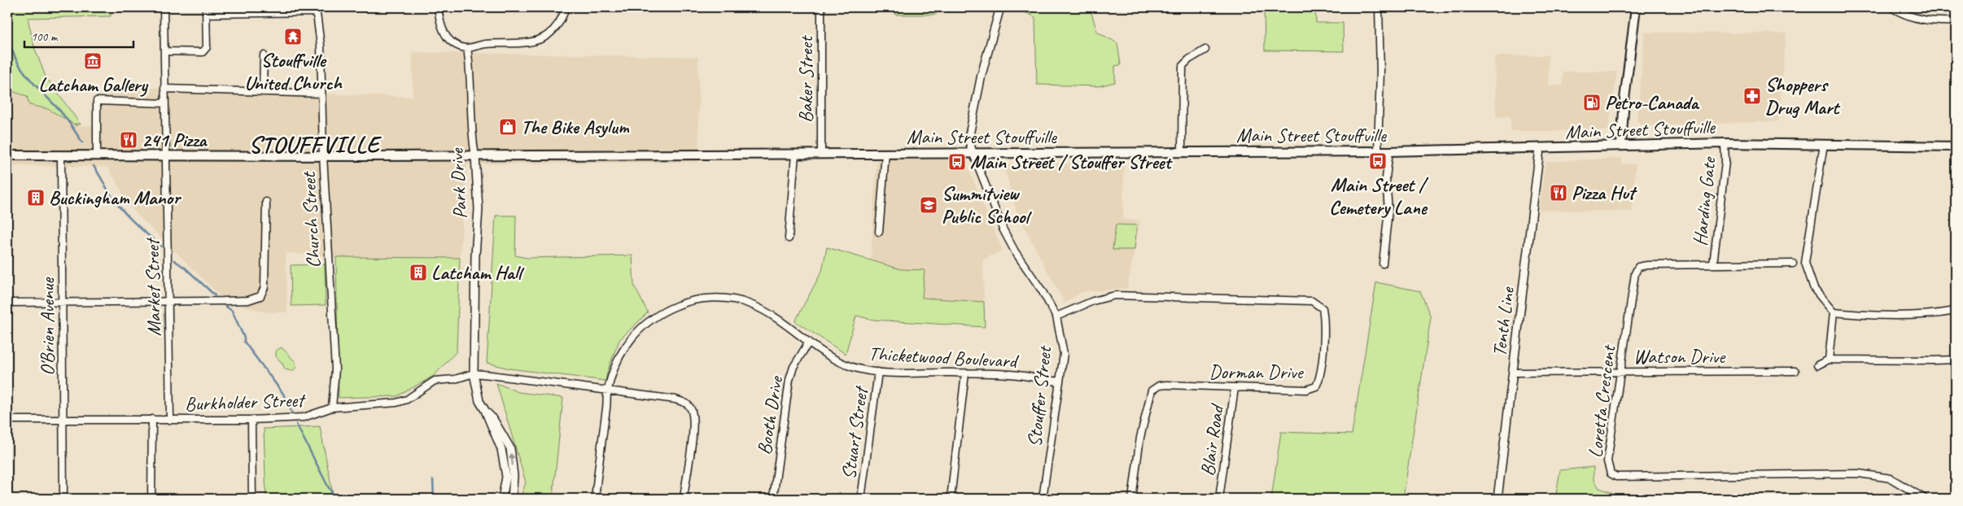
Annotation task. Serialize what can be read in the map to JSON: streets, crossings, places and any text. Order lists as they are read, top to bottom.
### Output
{
  "streets": {
    "main road": ["Main Street Stouffville"],
    "street": [
      "Baker Street",
      "Park Drive",
      "Harding Gate",
      "Church Street",
      "Market Street",
      "Tenth Line",
      "O'Brien Avenue",
      "Watson Drive",
      "Thicketwood Boulevard",
      "Dorman Drive",
      "Stouffer Street",
      "Burkholder Street",
      "Loretta Crescent",
      "Booth Drive",
      "Stuart Street",
      "Blair Road"
    ]
  },
  "crossings": [
    ["Baker Street", "Main Street Stouffville"],
    ["Main Street Stouffville", "Park Drive"],
    ["Main Street Stouffville", "Harding Gate"],
    ["Main Street Stouffville", "Church Street"],
    ["Main Street Stouffville", "Market Street"],
    ["Main Street Stouffville", "Tenth Line"],
    ["Main Street Stouffville", "O'Brien Avenue"],
    ["Main Street Stouffville", "Stouffer Street"],
    ["Park Drive", "Burkholder Street"],
    ["Harding Gate", "Loretta Crescent"],
    ["Church Street", "Burkholder Street"],
    ["Market Street", "Burkholder Street"],
    ["Tenth Line", "Watson Drive"],
    ["O'Brien Avenue", "Burkholder Street"],
    ["Watson Drive", "Loretta Crescent"],
    ["Thicketwood Boulevard", "Stouffer Street"],
    ["Thicketwood Boulevard", "Booth Drive"],
    ["Thicketwood Boulevard", "Stuart Street"],
    ["Dorman Drive", "Stouffer Street"],
    ["Dorman Drive", "Blair Road"]
  ],
  "districts": ["STOUFFVILLE"],
  "places": {
    "temple": ["Stouffville United Church"],
    "museum": ["Latcham Gallery"],
    "pharmacy": ["Shoppers Drug Mart"],
    "fuel station": ["Petro-Canada"],
    "shop": ["The Bike Asylum"],
    "restaurant": ["241 Pizza", "Pizza Hut"],
    "bus stop": ["Main Street / Cemetery Lane", "Main Street / Stouffer Street"],
    "building": ["Buckingham Manor", "Latcham Hall"],
    "school or university": ["Summitview Public School"]
  },
  "scale_bar": "100 m"
}
